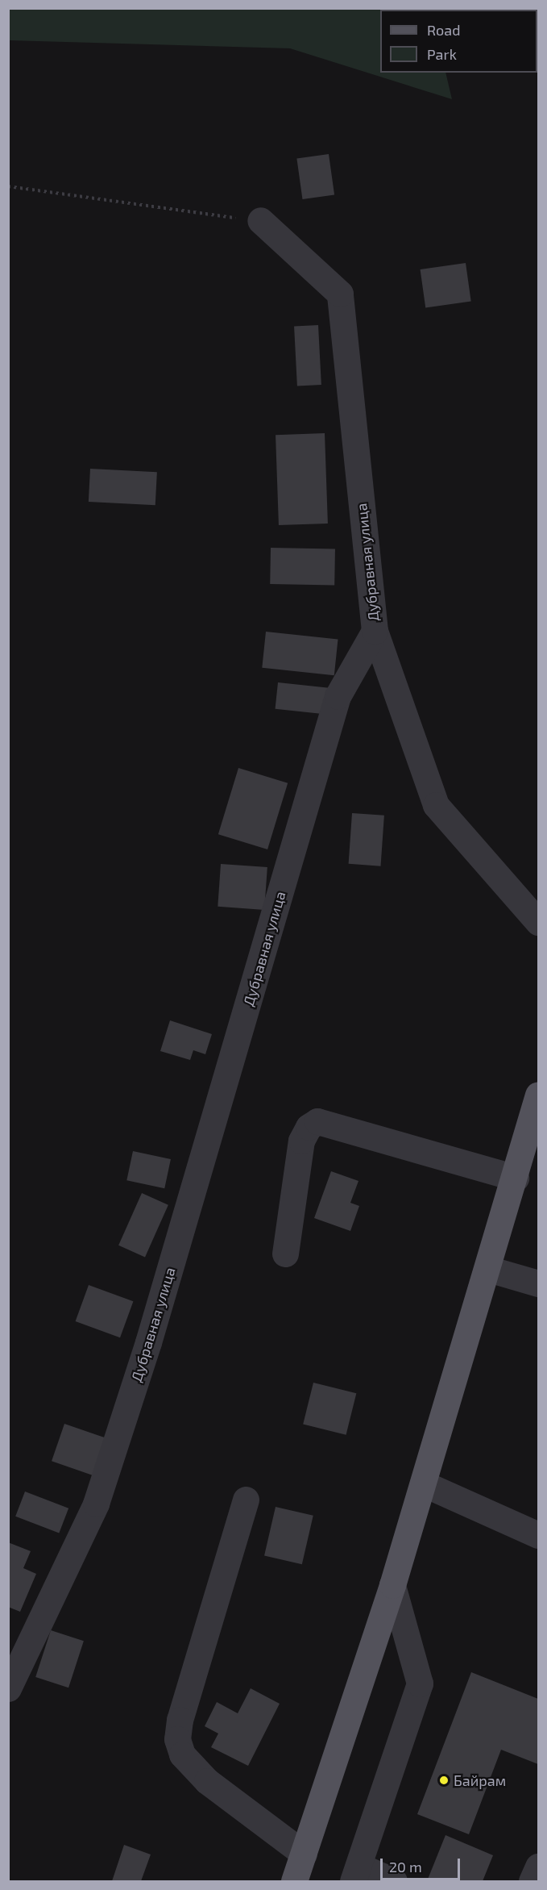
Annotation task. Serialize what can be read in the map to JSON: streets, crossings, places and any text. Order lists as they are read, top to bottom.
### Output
{
  "streets": {
    "street": ["Дубравная улица"]
  },
  "places": ["Байрам"],
  "legend": ["Road", "Park"],
  "scale_bar": "20 m"
}
